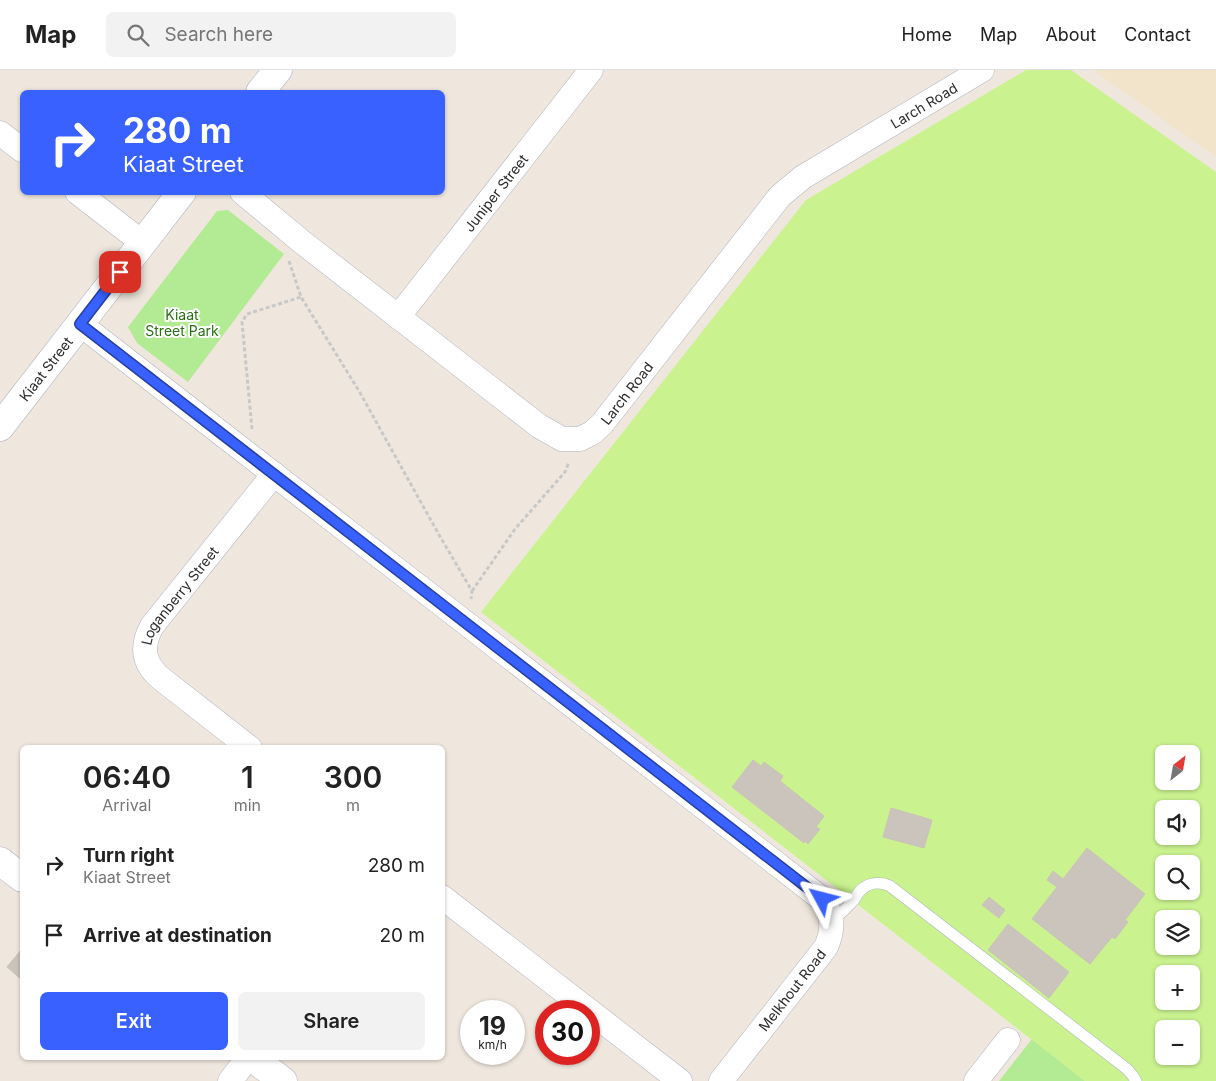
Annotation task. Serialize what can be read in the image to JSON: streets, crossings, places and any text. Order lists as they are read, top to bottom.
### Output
{
  "streets": {
    "street": [
      "Larch Road",
      "Juniper Street",
      "Kiaat Street",
      "Loganberry Street",
      "Melkhout Road"
    ]
  },
  "parks": ["Kiaat Street Park"],
  "north": "top right",
  "page": {
    "header": "Map",
    "search": "Search here",
    "nav": [
      "Home",
      "Map",
      "About",
      "Contact"
    ],
    "turn": ["280 m", "Kiaat Street"],
    "map_buttons": ["+", "−"],
    "eta": [
      "06:40",
      "Arrival",
      "1",
      "min",
      "300",
      "m"
    ],
    "list": [
      {
        "name": "Turn right",
        "note": "Kiaat Street",
        "value": "280 m"
      },
      {
        "name": "Arrive at destination",
        "value": "20 m"
      }
    ],
    "buttons": ["Exit", "Share"],
    "speed": "19 km/h",
    "limit": "30"
  }
}
